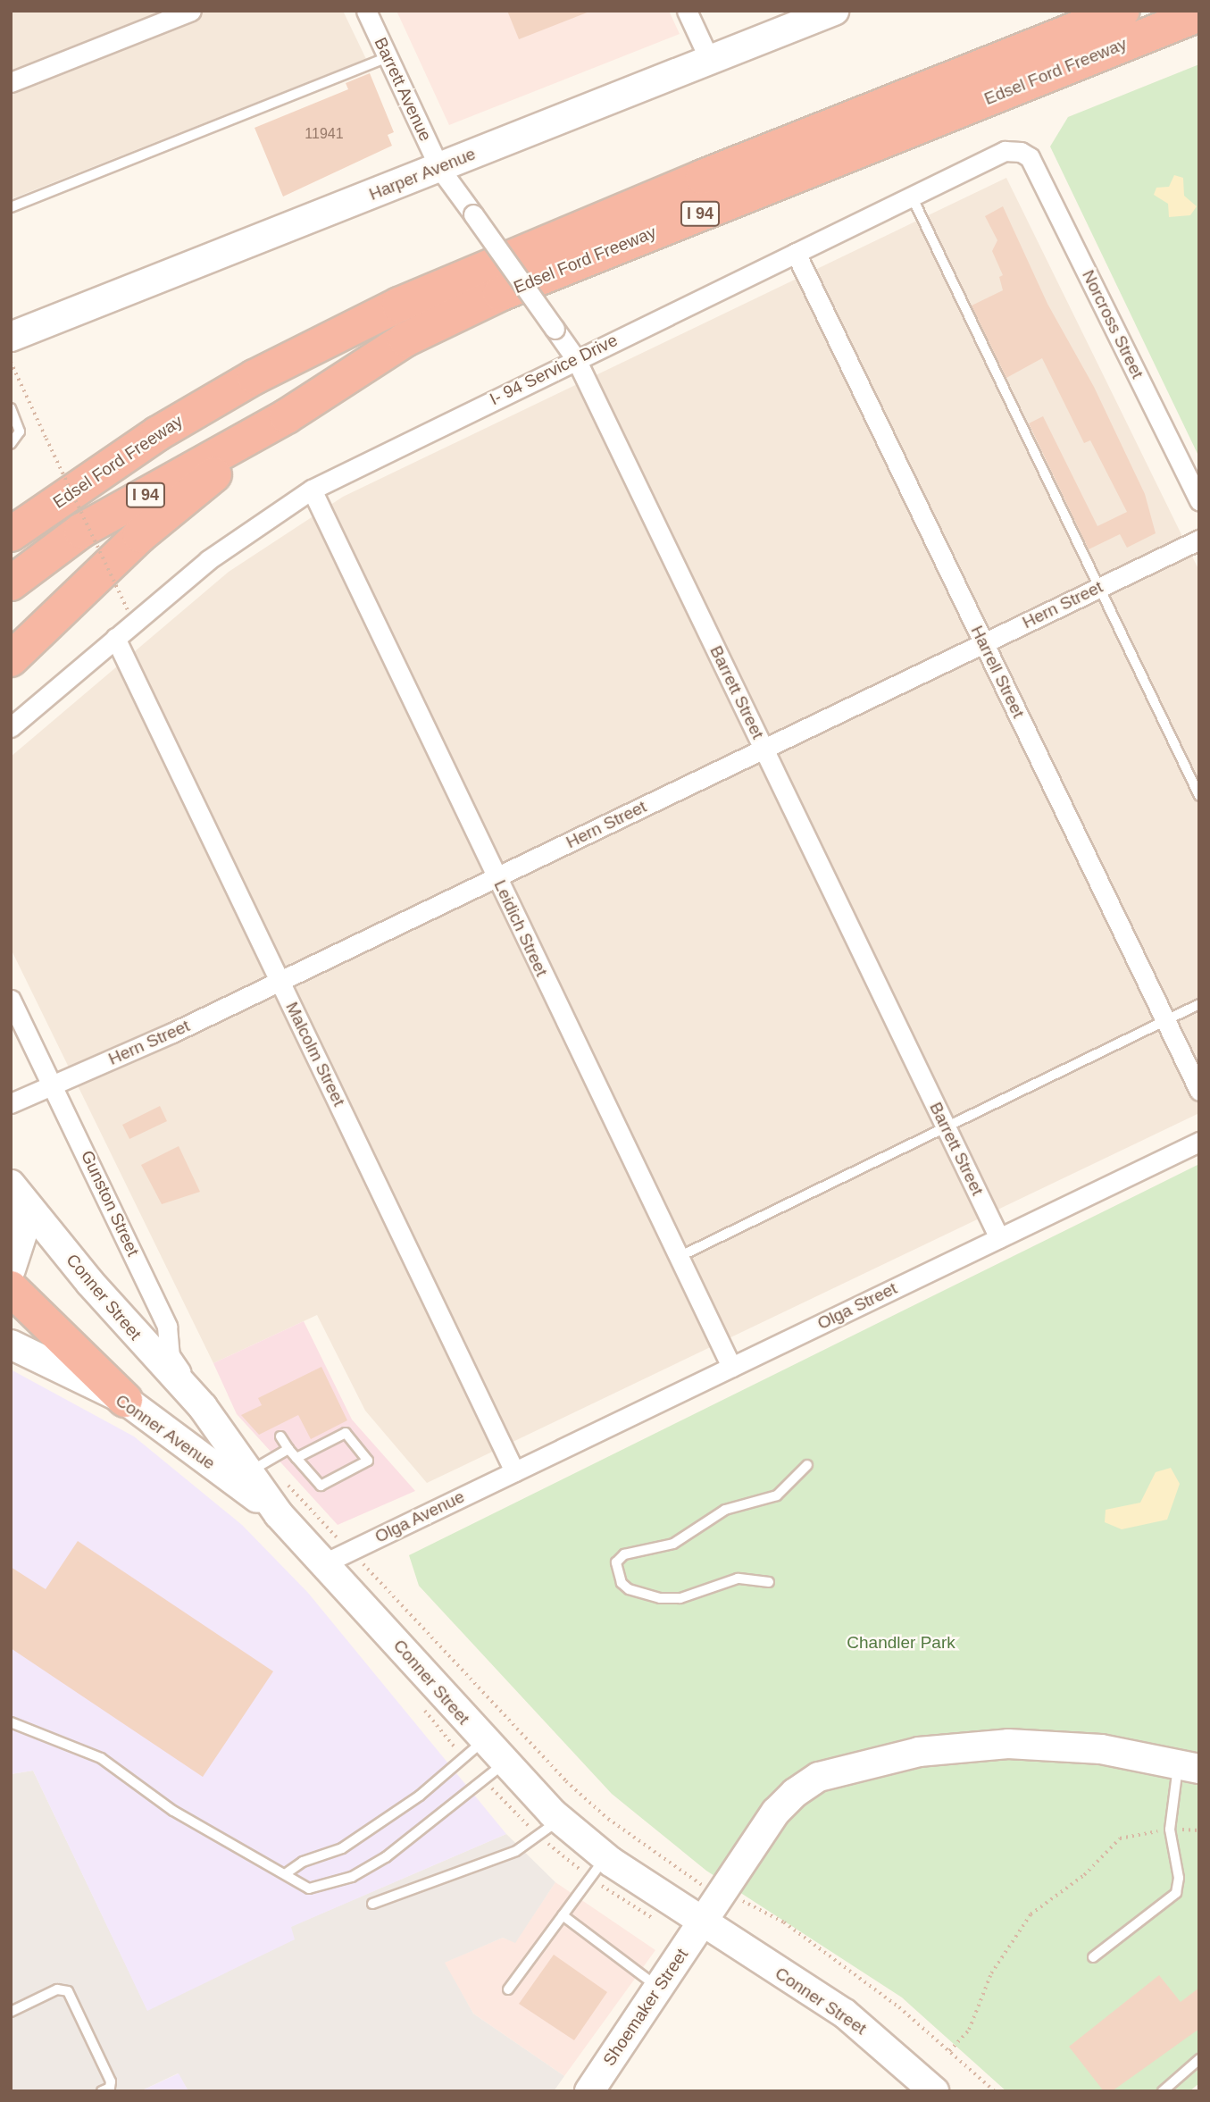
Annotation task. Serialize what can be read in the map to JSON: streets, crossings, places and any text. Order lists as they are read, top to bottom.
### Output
{
  "streets": {
    "highway": ["Edsel Ford Freeway", "I 94"],
    "main road": [
      "Harper Avenue",
      "Conner Street",
      "Conner Avenue",
      "Shoemaker Street"
    ],
    "street": [
      "Barrett Avenue",
      "Norcross Street",
      "I- 94 Service Drive",
      "Hern Street",
      "Harrell Street",
      "Barrett Street",
      "Leidich Street",
      "Malcolm Street",
      "Gunston Street",
      "Olga Street",
      "Olga Avenue"
    ]
  },
  "crossings": [
    ["Barrett Avenue", "Harper Avenue"],
    ["Barrett Avenue", "Barrett Street"],
    ["Harper Avenue", "Barrett Street"],
    ["Norcross Street", "I- 94 Service Drive"],
    ["I- 94 Service Drive", "Harrell Street"],
    ["I- 94 Service Drive", "Barrett Street"],
    ["I- 94 Service Drive", "Leidich Street"],
    ["I- 94 Service Drive", "Malcolm Street"],
    ["Hern Street", "Harrell Street"],
    ["Hern Street", "Barrett Street"],
    ["Hern Street", "Leidich Street"],
    ["Hern Street", "Malcolm Street"],
    ["Hern Street", "Gunston Street"],
    ["Barrett Street", "Olga Street"],
    ["Leidich Street", "Olga Street"],
    ["Malcolm Street", "Olga Street"],
    ["Malcolm Street", "Olga Avenue"],
    ["Gunston Street", "Conner Street"],
    ["Conner Street", "Conner Avenue"],
    ["Conner Street", "Olga Avenue"],
    ["Conner Street", "Shoemaker Street"],
    ["Olga Street", "Olga Avenue"]
  ],
  "parks": ["Chandler Park"],
  "house_numbers": ["11941"]
}
